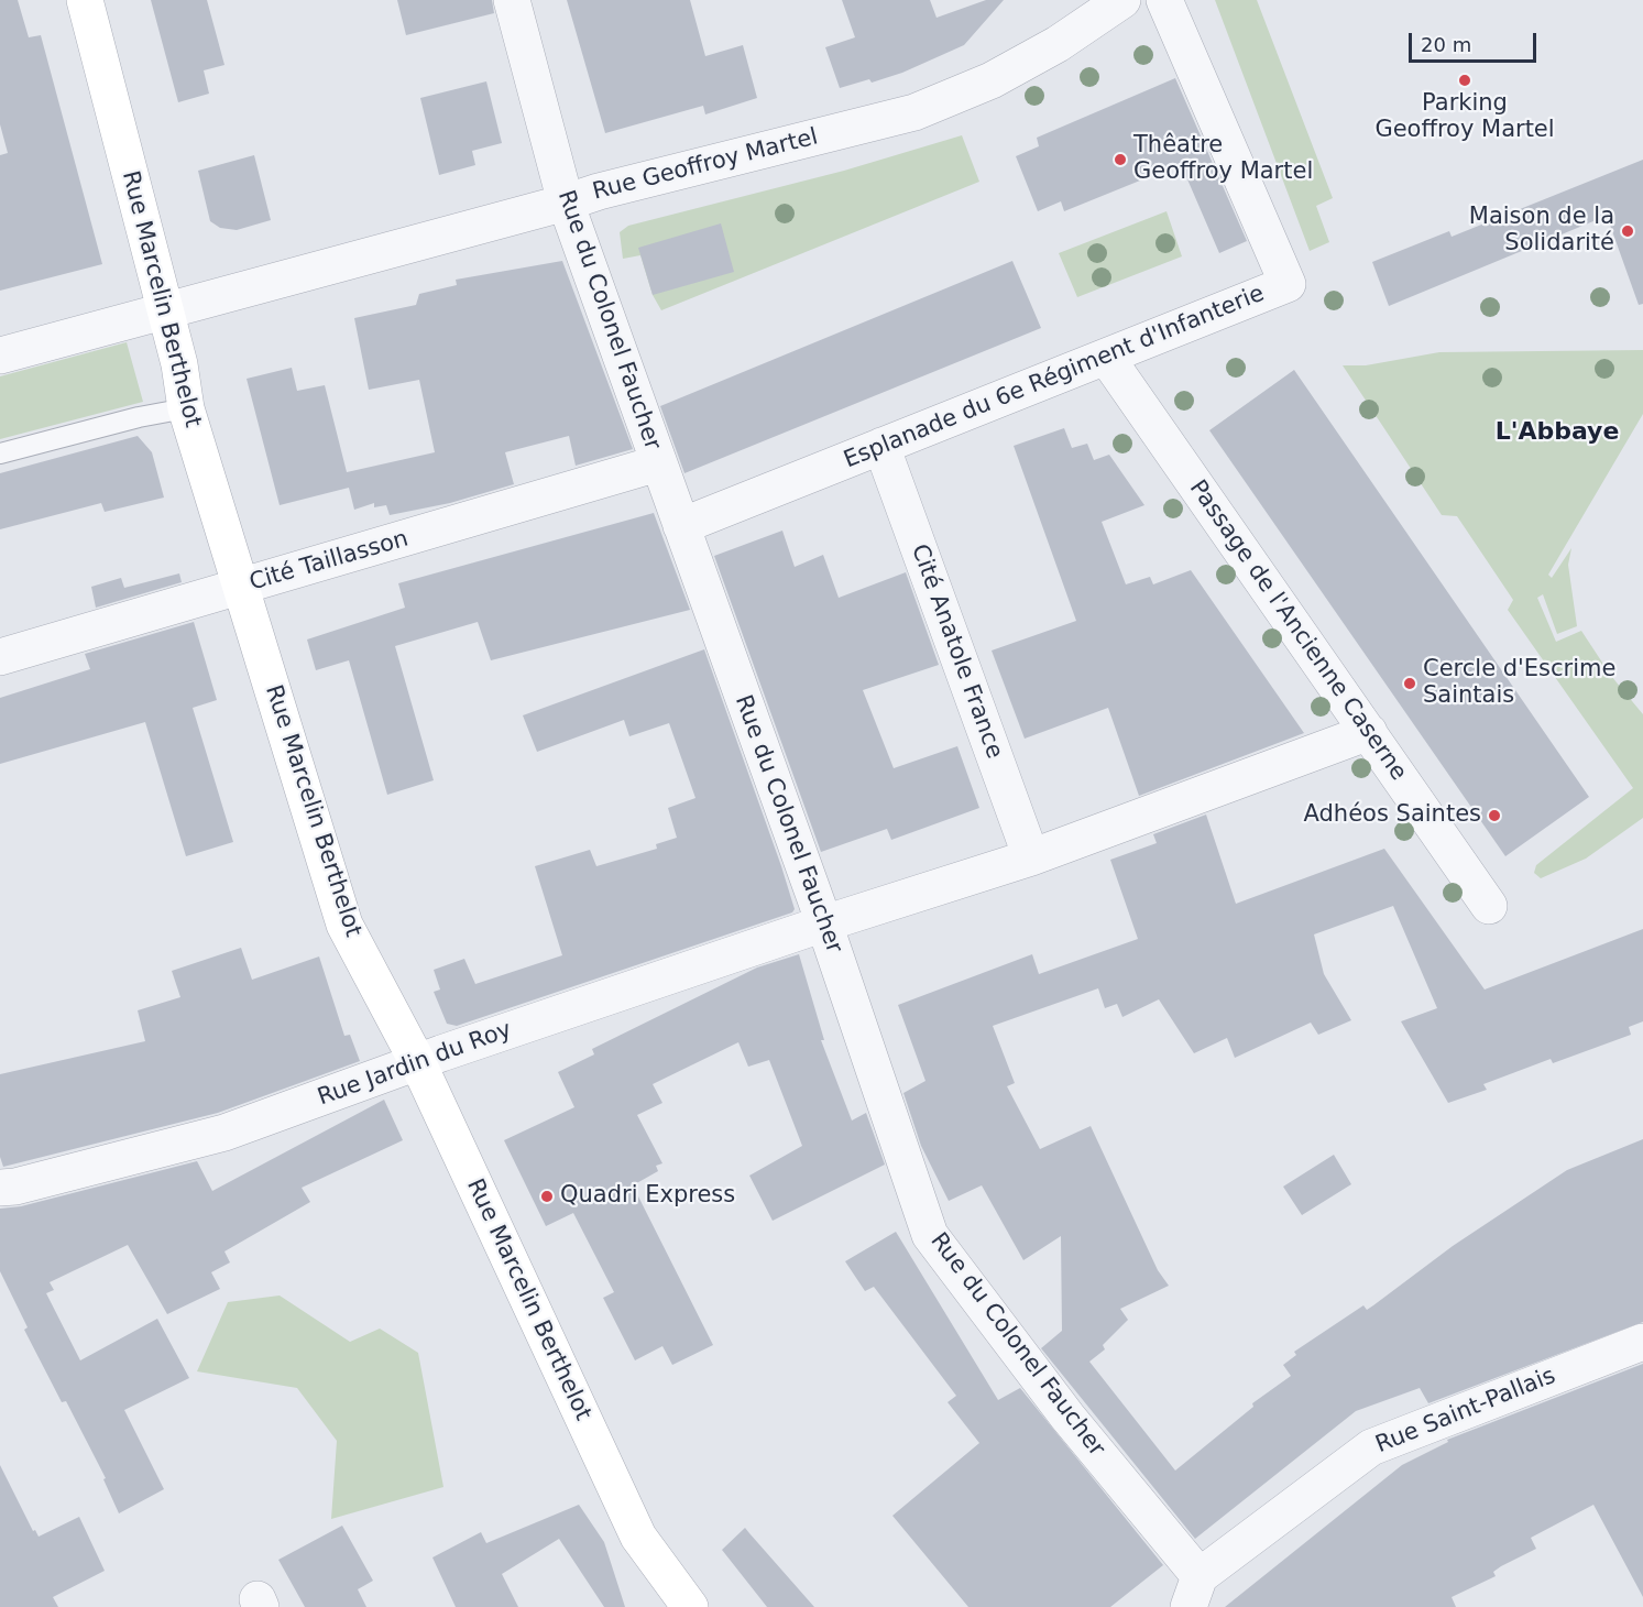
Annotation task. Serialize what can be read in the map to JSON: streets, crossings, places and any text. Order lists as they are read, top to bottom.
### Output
{
  "streets": {
    "main road": ["Rue Marcelin Berthelot"],
    "street": [
      "Rue Geoffroy Martel",
      "Rue du Colonel Faucher",
      "Esplanade du 6e Régiment d'Infanterie",
      "Cité Taillasson",
      "Passage de l'Ancienne Caserne",
      "Cité Anatole France",
      "Rue Jardin du Roy",
      "Rue Saint-Pallais"
    ]
  },
  "crossings": [
    ["Rue Geoffroy Martel", "Rue Marcelin Berthelot"],
    ["Rue Geoffroy Martel", "Rue du Colonel Faucher"],
    ["Rue Marcelin Berthelot", "Cité Taillasson"],
    ["Rue Marcelin Berthelot", "Rue Jardin du Roy"],
    ["Rue du Colonel Faucher", "Esplanade du 6e Régiment d'Infanterie"],
    ["Rue du Colonel Faucher", "Cité Taillasson"],
    ["Rue du Colonel Faucher", "Rue Jardin du Roy"],
    ["Rue du Colonel Faucher", "Rue Saint-Pallais"],
    ["Esplanade du 6e Régiment d'Infanterie", "Passage de l'Ancienne Caserne"],
    ["Esplanade du 6e Régiment d'Infanterie", "Cité Anatole France"]
  ],
  "districts": ["L'Abbaye"],
  "places": [
    "Parking Geoffroy Martel",
    "Thêatre Geoffroy Martel",
    "Maison de la Solidarité",
    "Cercle d'Escrime Saintais",
    "Adhéos Saintes",
    "Quadri Express"
  ],
  "scale_bar": "20 m"
}
